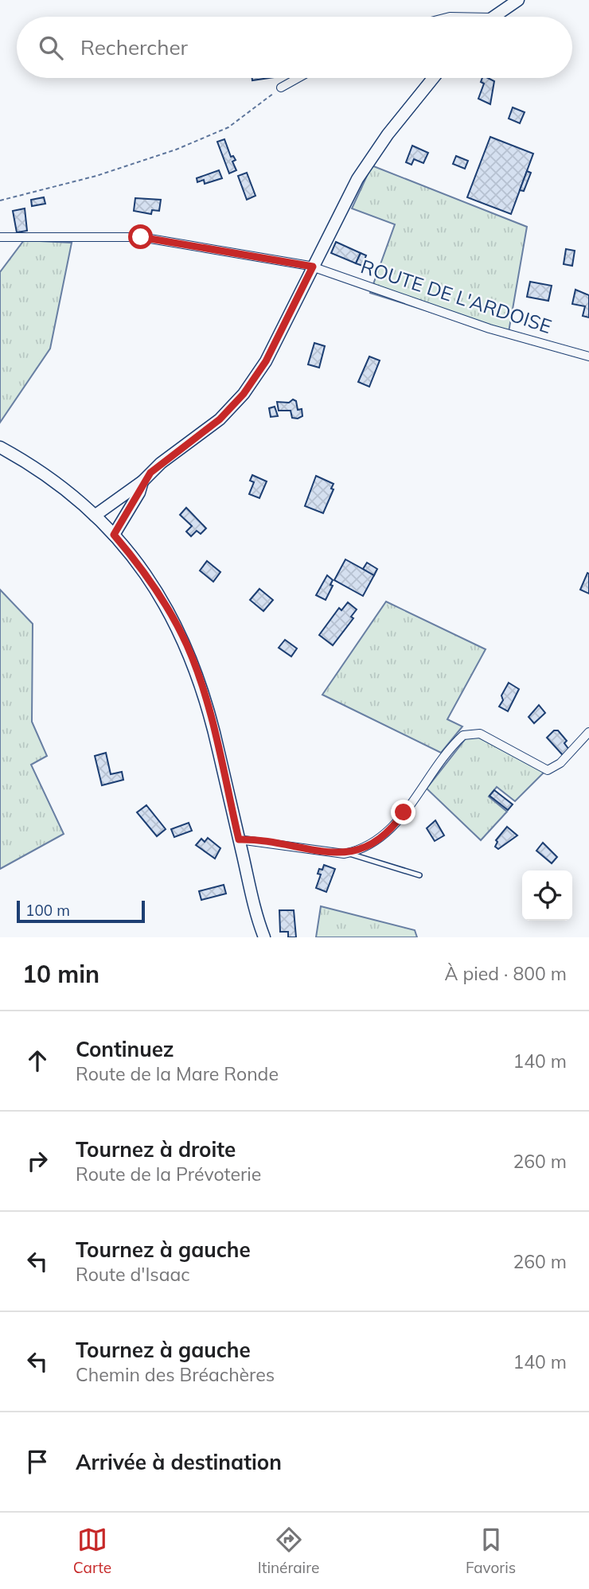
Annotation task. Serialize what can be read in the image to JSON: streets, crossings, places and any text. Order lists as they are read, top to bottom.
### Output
{
  "streets": {
    "street": ["ROUTE DE L'ARDOISE"]
  },
  "scale_bar": "100 m",
  "page": {
    "search": "Rechercher",
    "scale": "100 m",
    "heading": ["10 min", "À pied · 800 m"],
    "list": [
      ["Continuez", "Route de la Mare Ronde", "140 m"],
      ["Tournez à droite", "Route de la Prévoterie", "260 m"],
      ["Tournez à gauche", "Route d'Isaac", "260 m"],
      ["Tournez à gauche", "Chemin des Bréachères", "140 m"],
      "Arrivée à destination"
    ],
    "nav": ["Carte", "Itinéraire", "Favoris"]
  }
}
